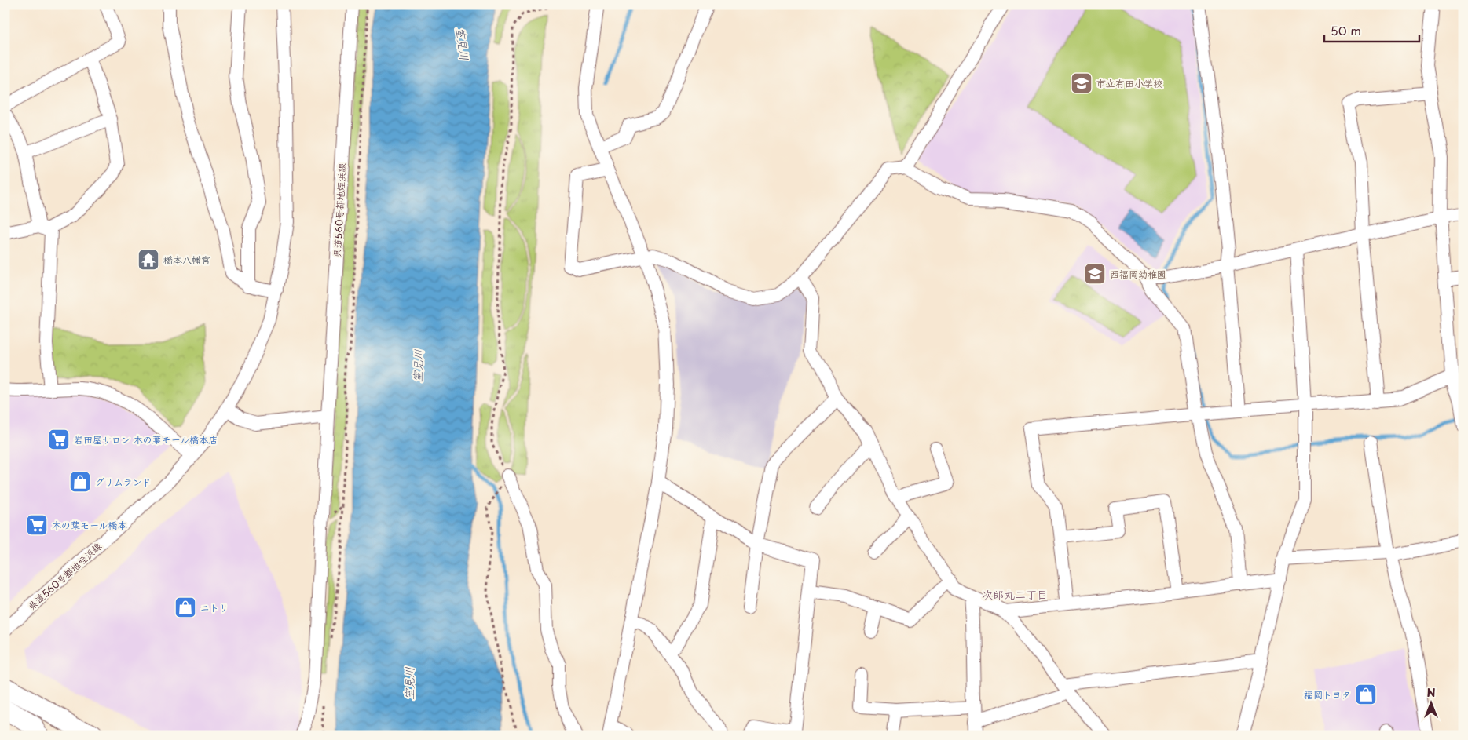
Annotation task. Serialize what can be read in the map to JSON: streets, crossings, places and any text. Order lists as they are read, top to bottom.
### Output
{
  "streets": {
    "street": ["県道560号都地姪浜線"]
  },
  "districts": ["次郎丸二丁目"],
  "water": ["室見川"],
  "places": {
    "school or university": ["市立有田小学校", "西福岡幼稚園"],
    "temple": ["橋本八幡宮"],
    "supermarket": ["岩田屋サロン 木の葉モール橋本店", "木の葉モール橋本"],
    "shop": ["グリムランド", "ニトリ", "福岡トヨタ"]
  },
  "scale_bar": "50 m",
  "north": "top"
}
